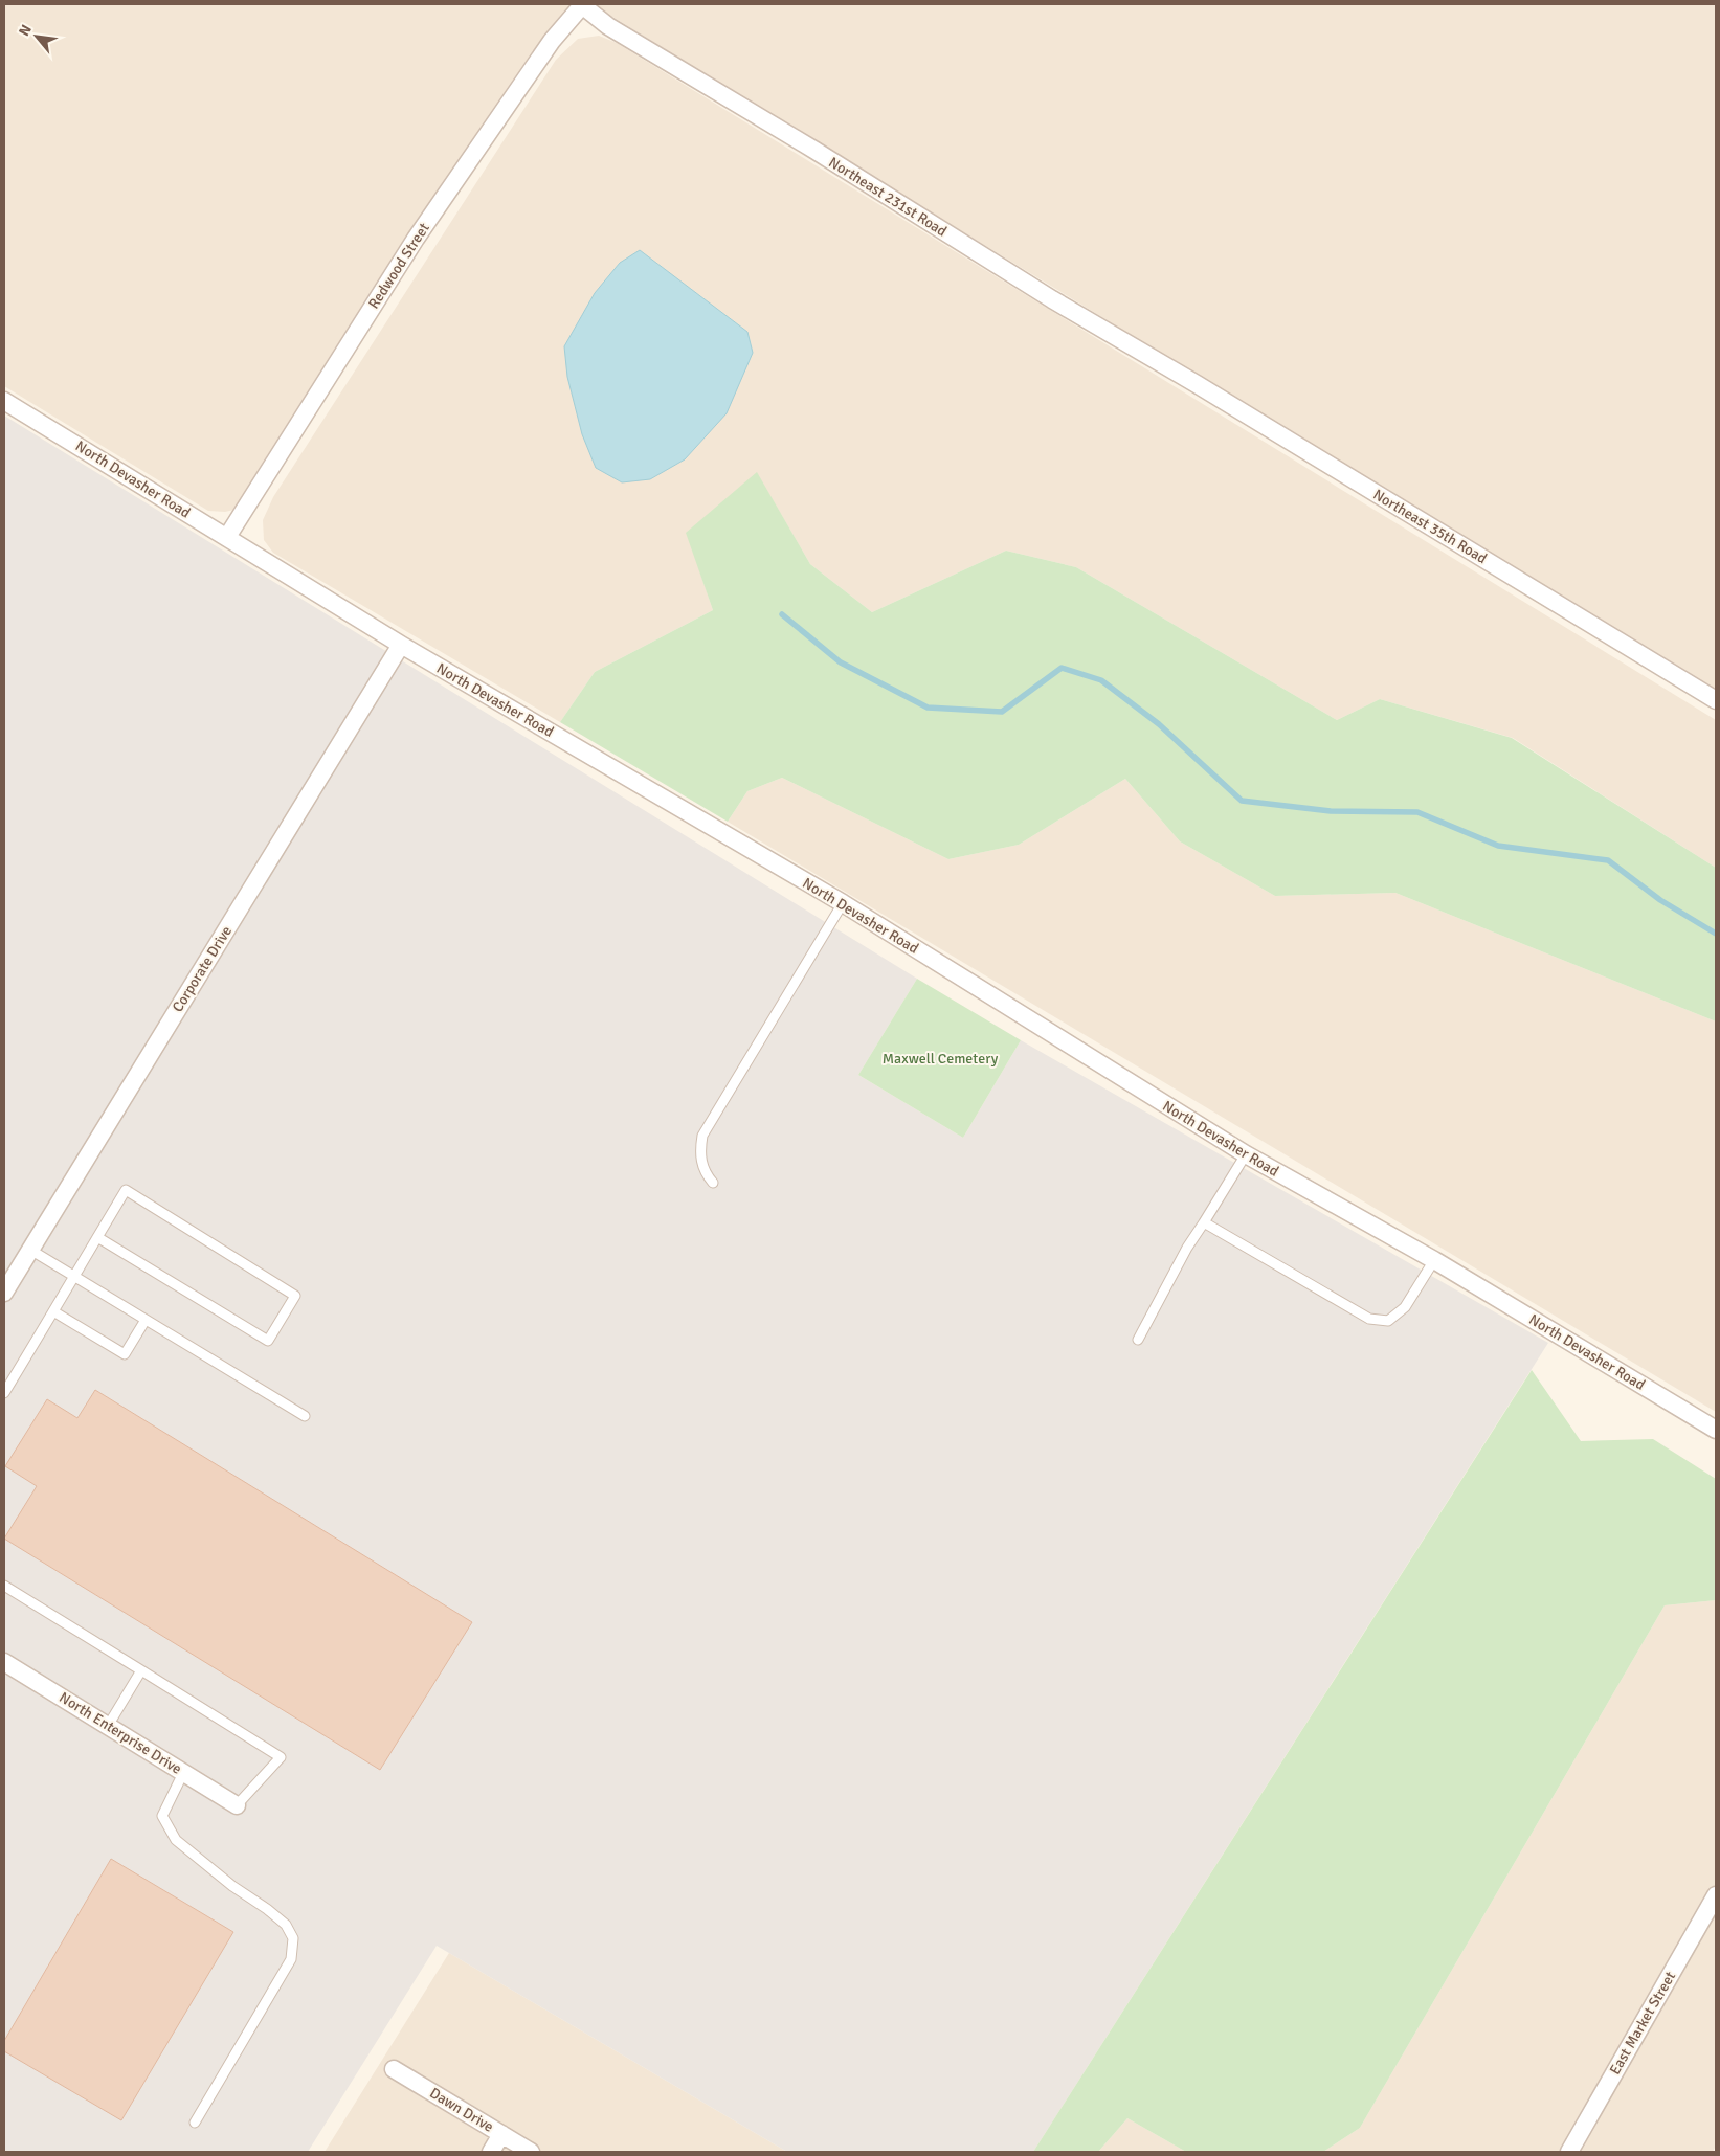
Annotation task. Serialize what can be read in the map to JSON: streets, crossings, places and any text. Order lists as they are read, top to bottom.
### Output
{
  "streets": {
    "street": [
      "Northeast 231st Road",
      "Redwood Street",
      "North Devasher Road",
      "Northeast 35th Road",
      "Corporate Drive",
      "North Enterprise Drive",
      "East Market Street",
      "Dawn Drive"
    ]
  },
  "crossings": [
    ["Northeast 231st Road", "Redwood Street"],
    ["Northeast 231st Road", "Northeast 35th Road"],
    ["Redwood Street", "North Devasher Road"],
    ["North Devasher Road", "Corporate Drive"]
  ],
  "parks": ["Maxwell Cemetery"],
  "north": "top left"
}
